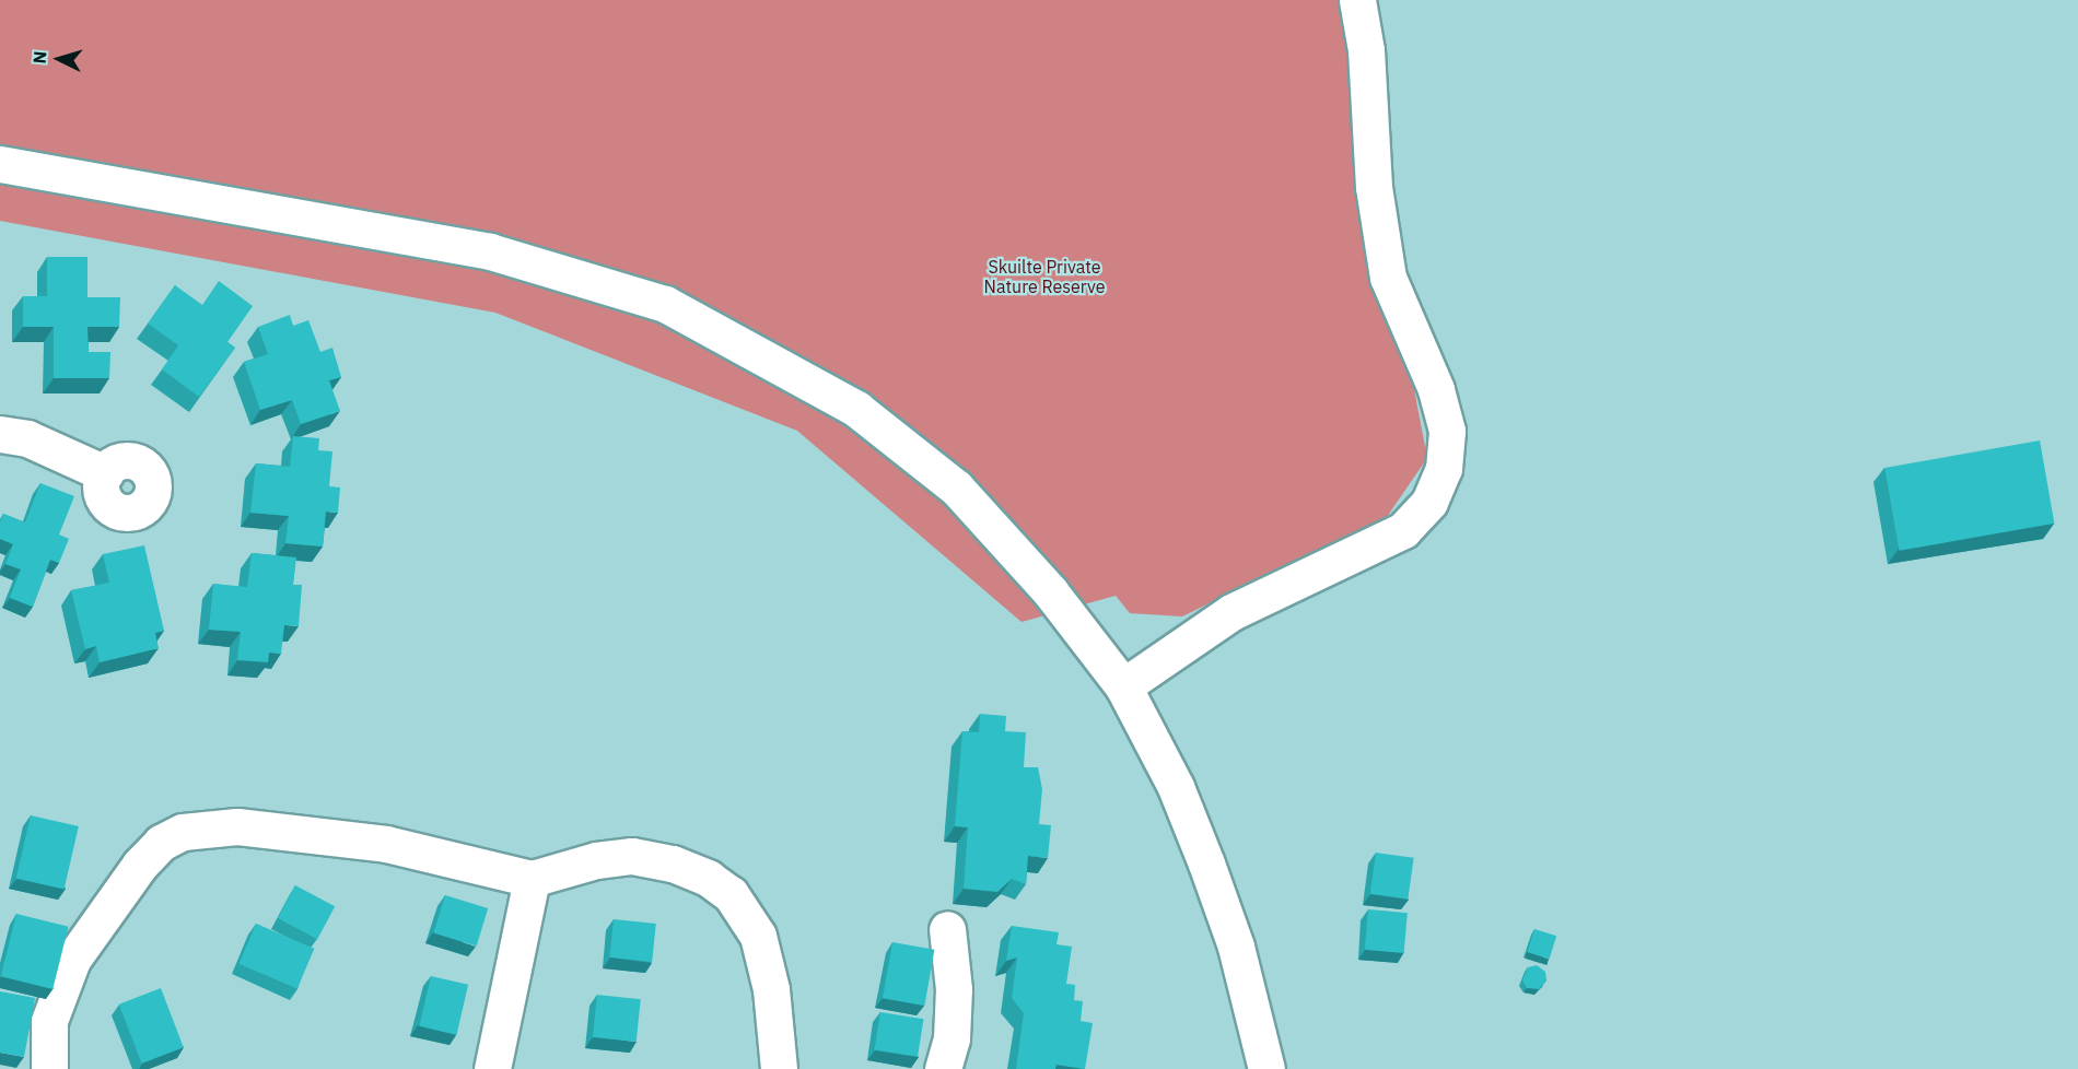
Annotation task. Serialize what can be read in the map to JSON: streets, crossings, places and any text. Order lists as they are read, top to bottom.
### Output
{
  "parks": ["Skuilte Private Nature Reserve"],
  "north": "left"
}
